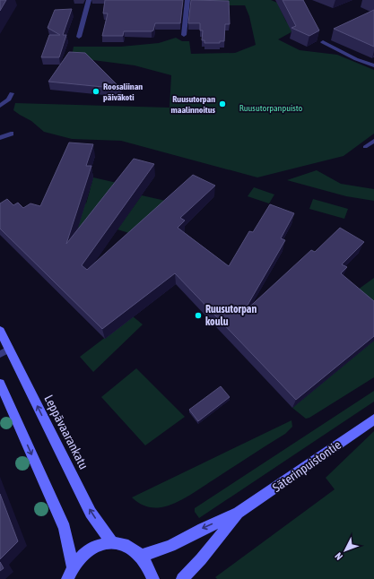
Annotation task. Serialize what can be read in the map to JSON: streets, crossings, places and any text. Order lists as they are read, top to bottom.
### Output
{
  "streets": {
    "main road": ["Leppävaarankatu", "Säterinpuistontie"]
  },
  "parks": ["Ruusutorpanpuisto"],
  "places": ["Roosaliinan päiväkoti", "Ruusutorpan maalinnoitus", "Ruusutorpan koulu"],
  "north": "bottom left"
}
